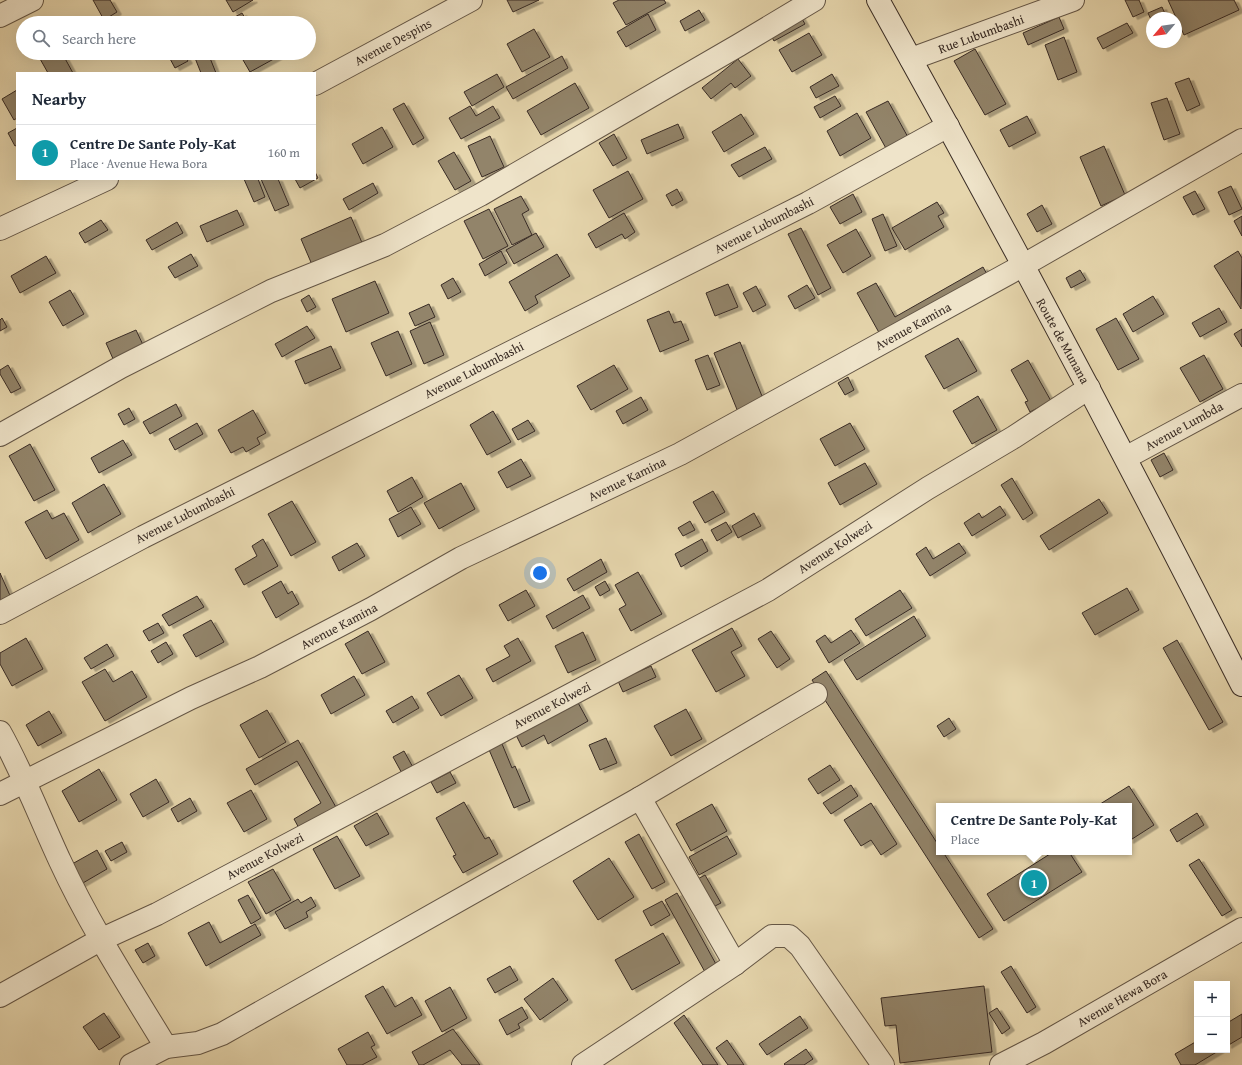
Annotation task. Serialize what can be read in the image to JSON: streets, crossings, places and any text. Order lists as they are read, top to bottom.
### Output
{
  "streets": {
    "street": [
      "Rue Lubumbashi",
      "Avenue Despins",
      "Avenue Lubumbashi",
      "Avenue Kamina",
      "Route de Munana",
      "Avenue Lumbda",
      "Avenue Kolwezi",
      "Avenue Hewa Bora"
    ]
  },
  "crossings": [
    ["Rue Lubumbashi", "Route de Munana"],
    ["Avenue Lubumbashi", "Route de Munana"],
    ["Avenue Kamina", "Route de Munana"],
    ["Route de Munana", "Avenue Lumbda"],
    ["Route de Munana", "Avenue Kolwezi"]
  ],
  "north": "bottom left",
  "page": {
    "search": "Search here",
    "heading": "Nearby",
    "list": [
      {
        "mark": "1",
        "name": "Centre De Sante Poly-Kat",
        "note": "Place · Avenue Hewa Bora",
        "value": "160 m"
      }
    ],
    "popup": ["Centre De Sante Poly-Kat", "Place"],
    "pins": "1",
    "map_buttons": ["+", "−"]
  }
}
